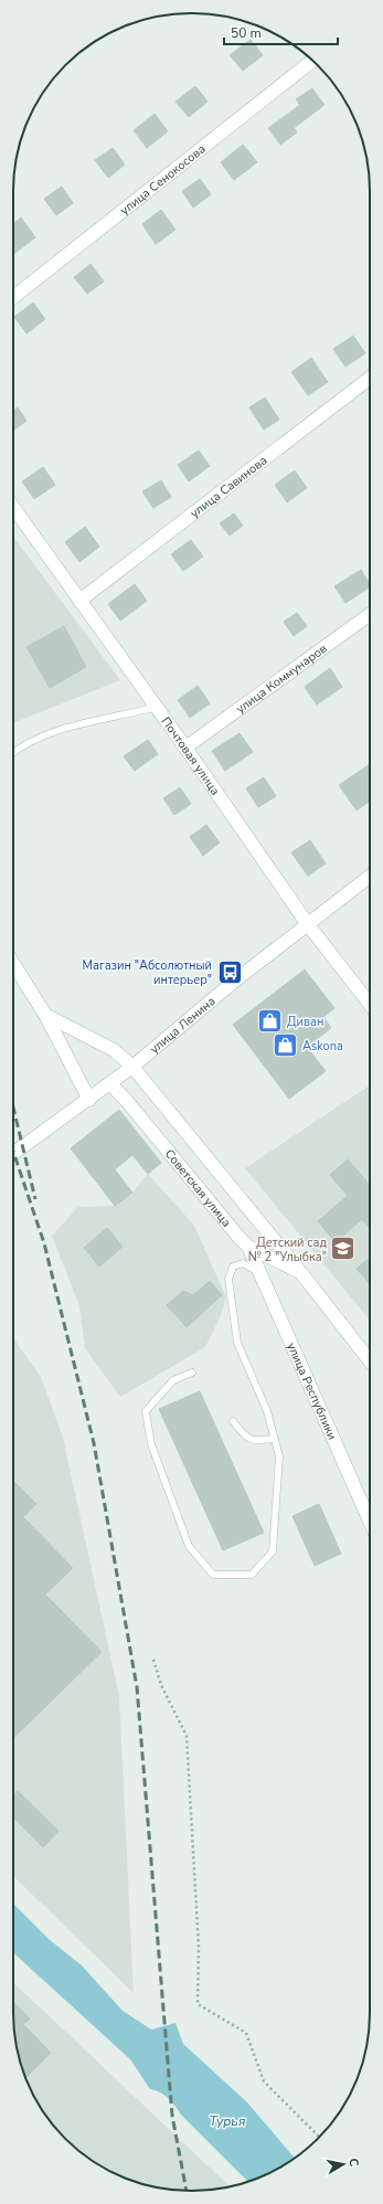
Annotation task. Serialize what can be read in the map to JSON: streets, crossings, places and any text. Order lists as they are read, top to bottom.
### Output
{
  "streets": {
    "street": [
      "улица Сенокосова",
      "улица Савинова",
      "улица Коммунаров",
      "Почтовая улица",
      "улица Ленина",
      "Советская улица",
      "улица Республики"
    ]
  },
  "crossings": [
    ["улица Савинова", "Почтовая улица"],
    ["улица Коммунаров", "Почтовая улица"],
    ["Почтовая улица", "улица Ленина"],
    ["улица Ленина", "Советская улица"],
    ["Советская улица", "улица Республики"]
  ],
  "water": ["Турья"],
  "places": {
    "bus stop": ["Магазин \"Абсолютный интерьер\""],
    "shop": ["Диван", "Askona"],
    "school or university": ["Детский сад № 2 \"Улыбка\""]
  },
  "scale_bar": "50 m",
  "north": "right"
}
